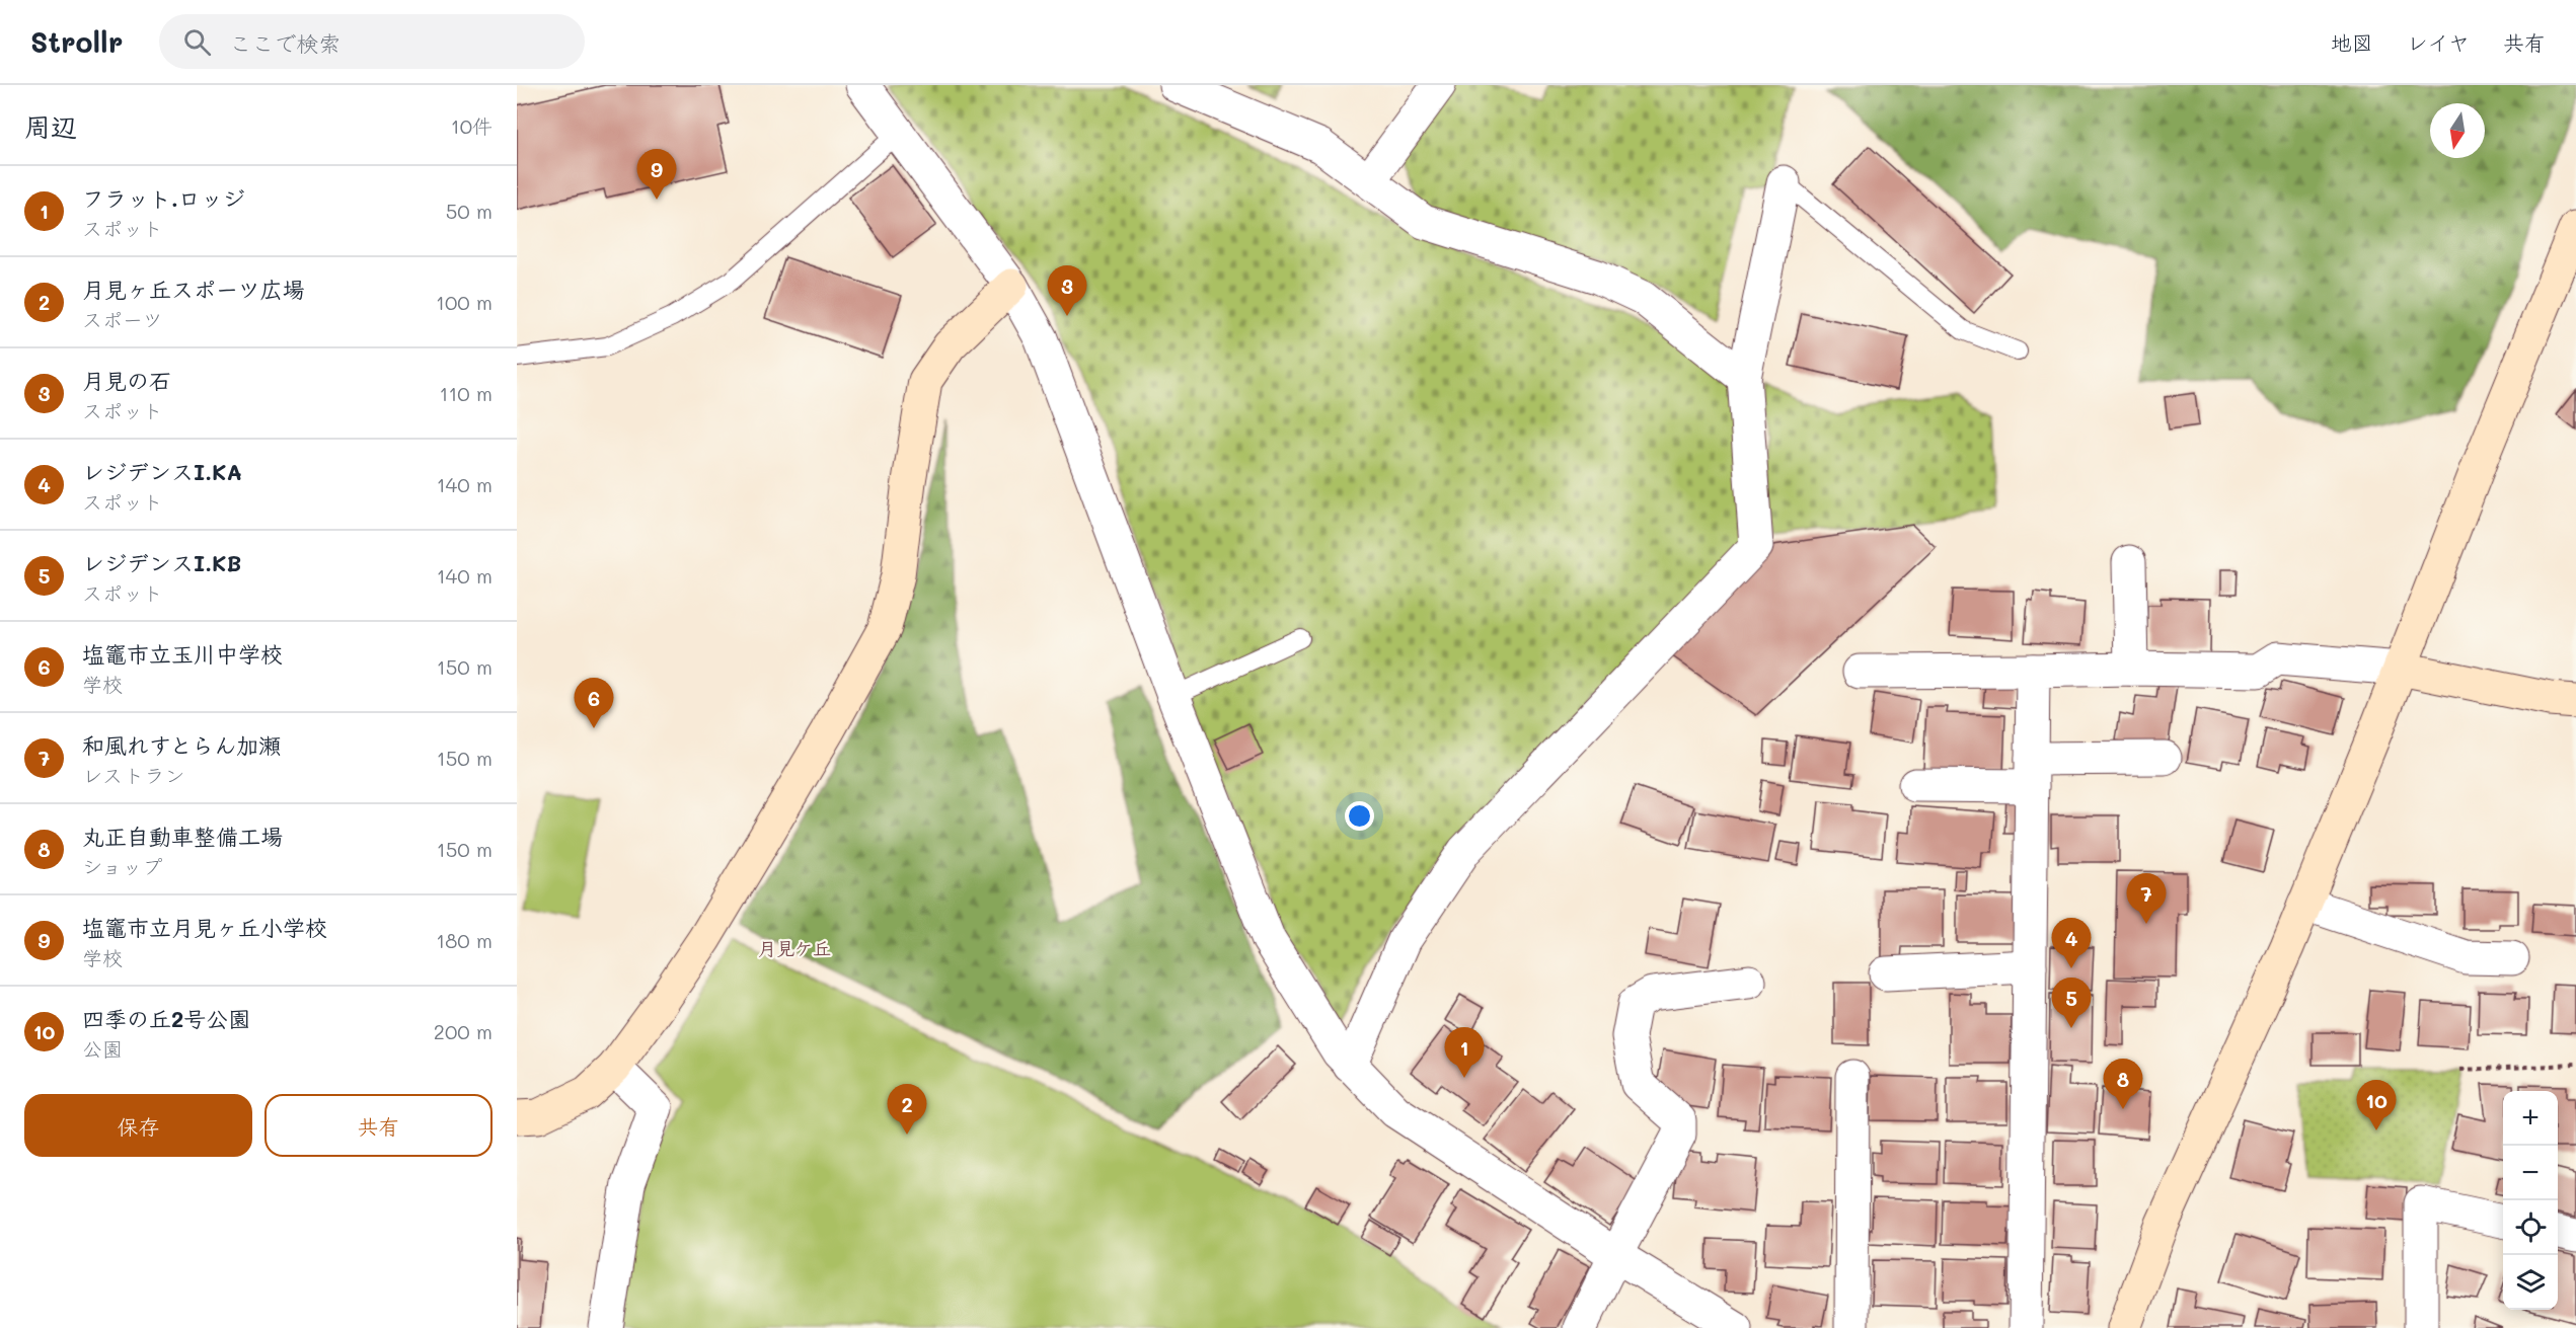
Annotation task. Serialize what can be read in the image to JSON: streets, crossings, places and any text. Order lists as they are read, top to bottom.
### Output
{
  "districts": ["月見ケ丘"],
  "north": "bottom",
  "page": {
    "header": "Strollr",
    "search": "ここで検索",
    "nav": ["地図", "レイヤ", "共有"],
    "heading": ["周辺", "10件"],
    "pins": [
      "9",
      "3",
      "6",
      "7",
      "4",
      "5",
      "1",
      "8",
      "10",
      "2"
    ],
    "list": [
      {
        "mark": "1",
        "name": "フラット.ロッジ",
        "note": "スポット",
        "value": "50 m"
      },
      {
        "mark": "2",
        "name": "月見ヶ丘スポーツ広場",
        "note": "スポーツ",
        "value": "100 m"
      },
      {
        "mark": "3",
        "name": "月見の石",
        "note": "スポット",
        "value": "110 m"
      },
      {
        "mark": "4",
        "name": "レジデンスI.KA",
        "note": "スポット",
        "value": "140 m"
      },
      {
        "mark": "5",
        "name": "レジデンスI.KB",
        "note": "スポット",
        "value": "140 m"
      },
      {
        "mark": "6",
        "name": "塩竈市立玉川中学校",
        "note": "学校",
        "value": "150 m"
      },
      {
        "mark": "7",
        "name": "和風れすとらん加瀬",
        "note": "レストラン",
        "value": "150 m"
      },
      {
        "mark": "8",
        "name": "丸正自動車整備工場",
        "note": "ショップ",
        "value": "150 m"
      },
      {
        "mark": "9",
        "name": "塩竈市立月見ヶ丘小学校",
        "note": "学校",
        "value": "180 m"
      },
      {
        "mark": "10",
        "name": "四季の丘2号公園",
        "note": "公園",
        "value": "200 m"
      }
    ],
    "buttons": ["保存", "共有"],
    "map_buttons": ["+", "−"]
  }
}
